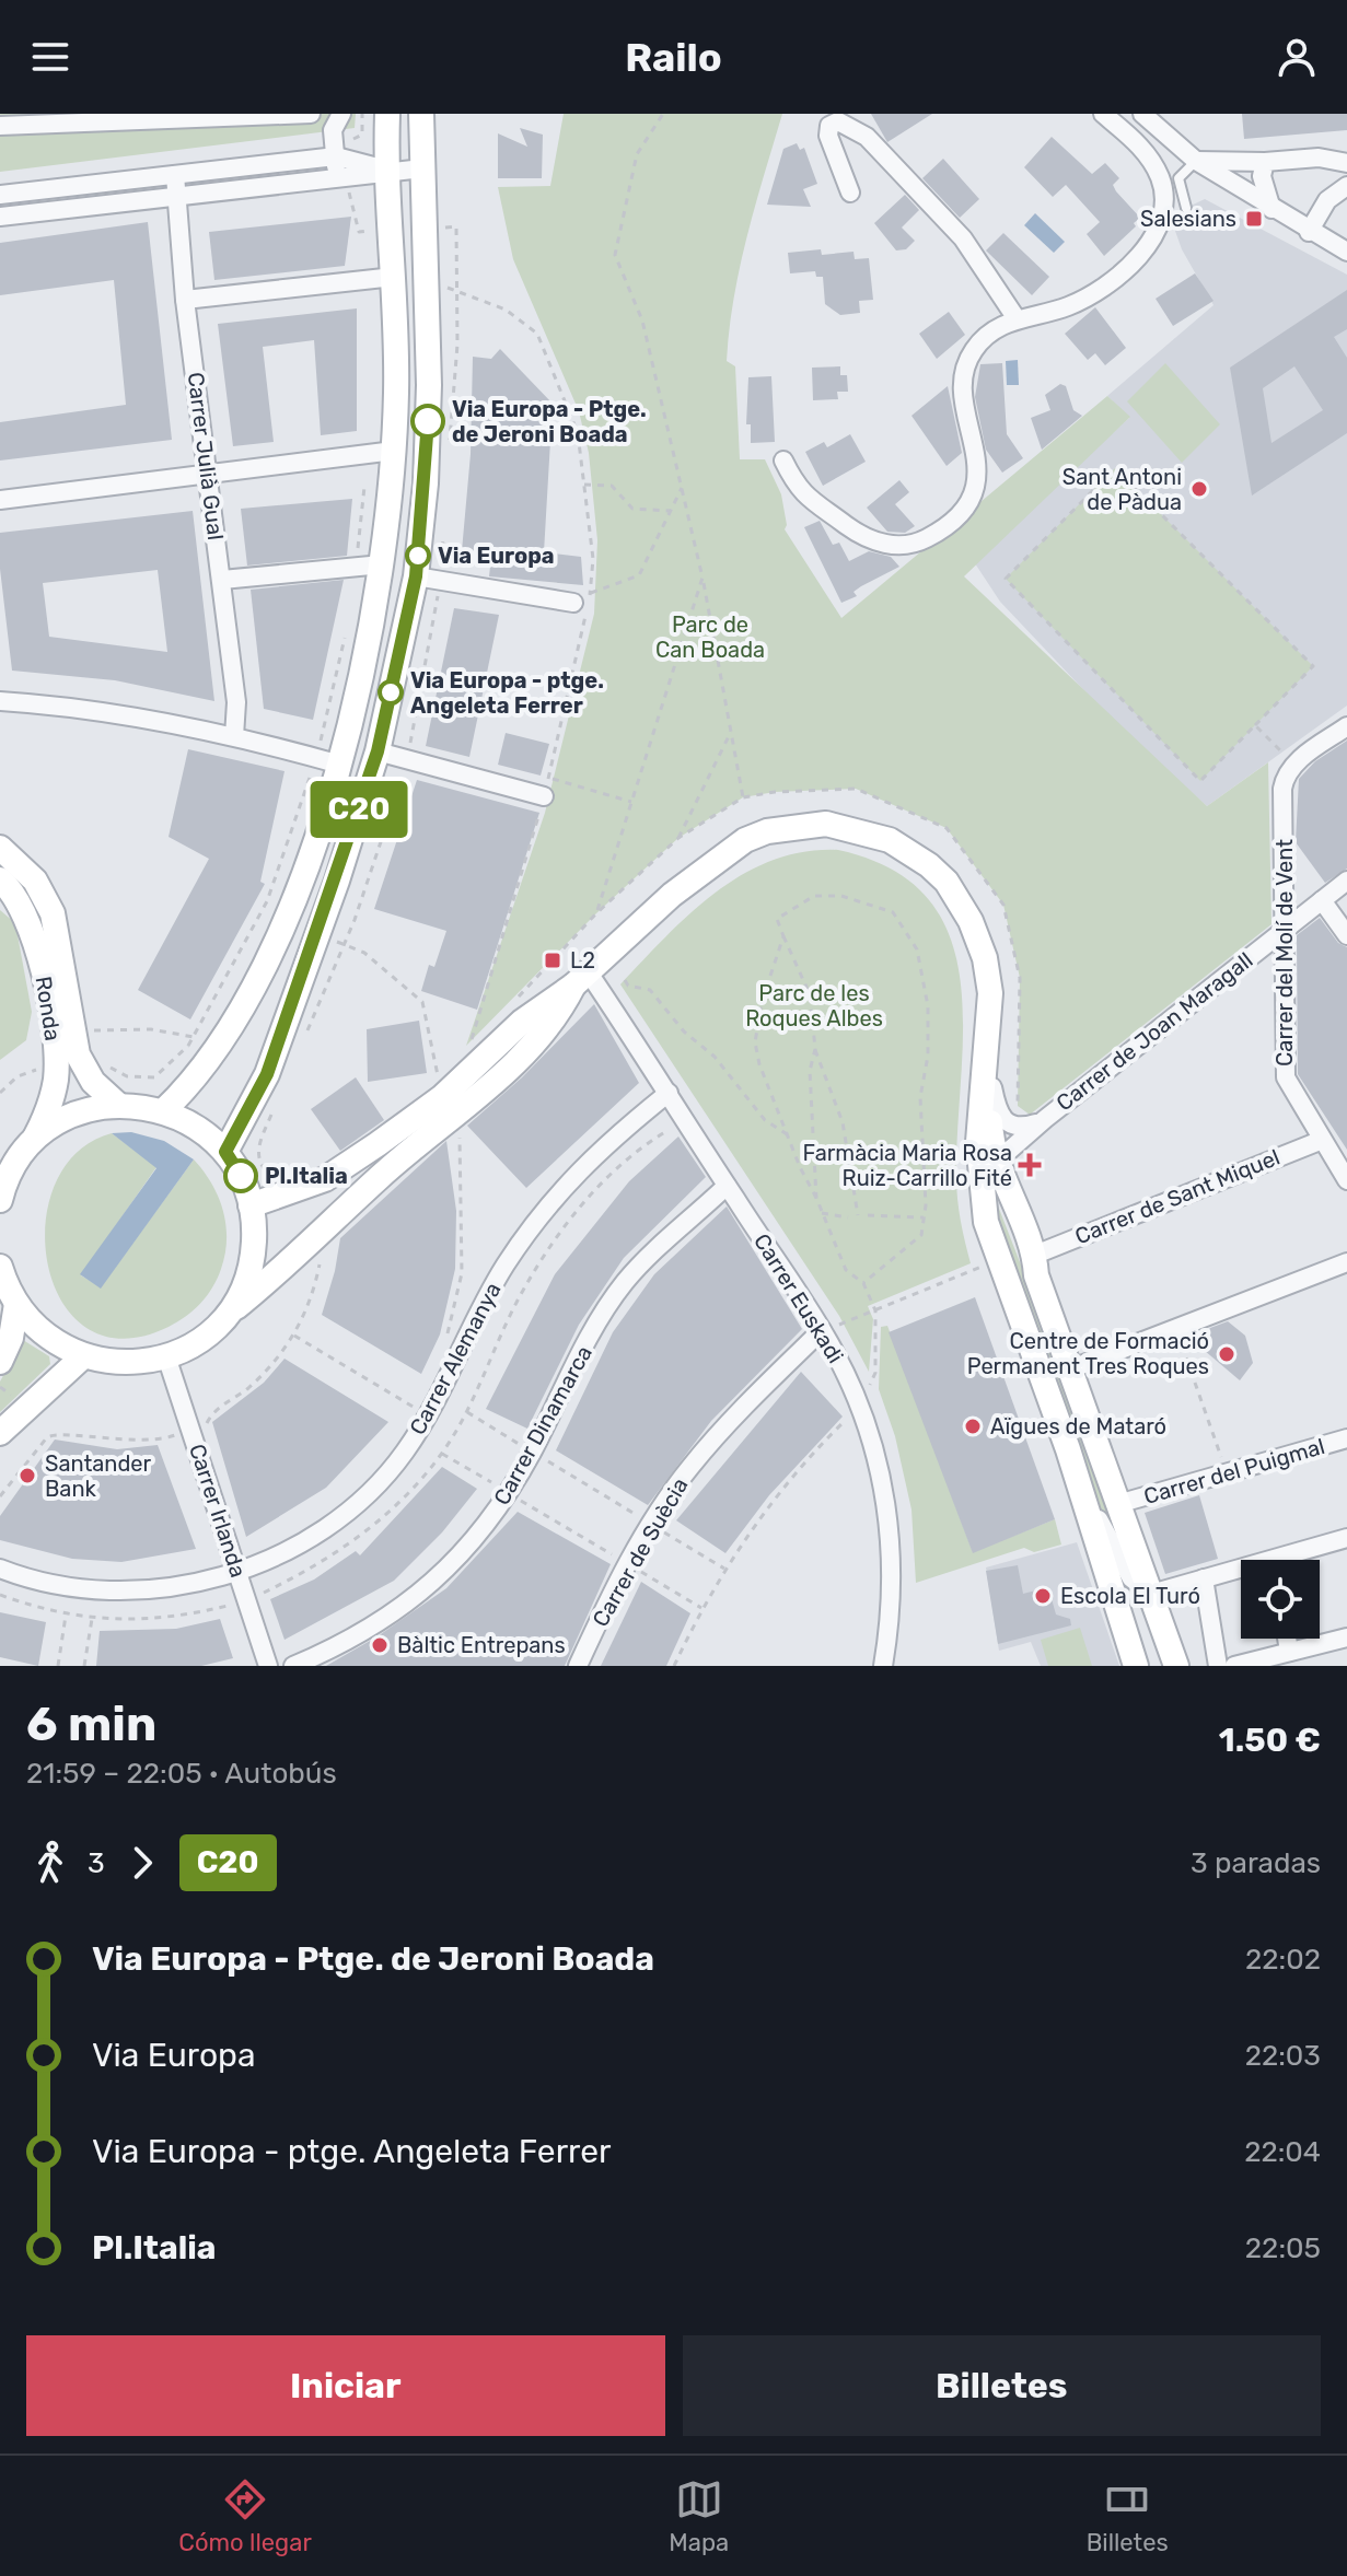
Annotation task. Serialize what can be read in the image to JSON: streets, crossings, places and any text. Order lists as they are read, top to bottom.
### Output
{
  "streets": {
    "street": [
      "Carrer Julià Gual",
      "Carrer del Molí de Vent",
      "Ronda",
      "Carrer de Joan Maragall",
      "Carrer de Sant Miquel",
      "Carrer Euskadi",
      "Carrer Alemanya",
      "Carrer Dinamarca",
      "Carrer del Puigmal",
      "Carrer Irlanda",
      "Carrer de Suècia"
    ]
  },
  "crossings": [
    ["Carrer del Molí de Vent", "Carrer de Joan Maragall"],
    ["Carrer del Molí de Vent", "Carrer de Sant Miquel"],
    ["Carrer Euskadi", "Carrer Alemanya"],
    ["Carrer Euskadi", "Carrer Dinamarca"],
    ["Carrer Euskadi", "Carrer de Suècia"],
    ["Carrer Alemanya", "Carrer Irlanda"]
  ],
  "parks": ["Parc de Can Boada", "Parc de les Roques Albes"],
  "places": {
    "transit": ["Salesians", "L2"],
    "other": [
      "Via Europa - Ptge. de Jeroni Boada",
      "Sant Antoni de Pàdua",
      "Via Europa",
      "Via Europa - ptge. Angeleta Ferrer",
      "Pl.Italia",
      "Centre de Formació Permanent Tres Roques",
      "Aïgues de Mataró",
      "Santander Bank",
      "Escola El Turó",
      "Bàltic Entrepans"
    ],
    "health": ["Farmàcia Maria Rosa Ruiz-Carrillo Fité"]
  },
  "lines": ["bus line C20"],
  "page": {
    "header": "Railo",
    "on_map": "C20",
    "heading": ["6 min", "21:59 – 22:05 · Autobús", "1.50 €"],
    "legs": ["3", "C20", "3 paradas"],
    "list": [
      {
        "name": "Via Europa - Ptge. de Jeroni Boada",
        "value": "22:02"
      },
      {
        "name": "Via Europa",
        "value": "22:03"
      },
      {
        "name": "Via Europa - ptge. Angeleta Ferrer",
        "value": "22:04"
      },
      {
        "name": "Pl.Italia",
        "value": "22:05"
      }
    ],
    "buttons": ["Iniciar", "Billetes"],
    "tabs": ["Cómo llegar", "Mapa", "Billetes"]
  }
}
